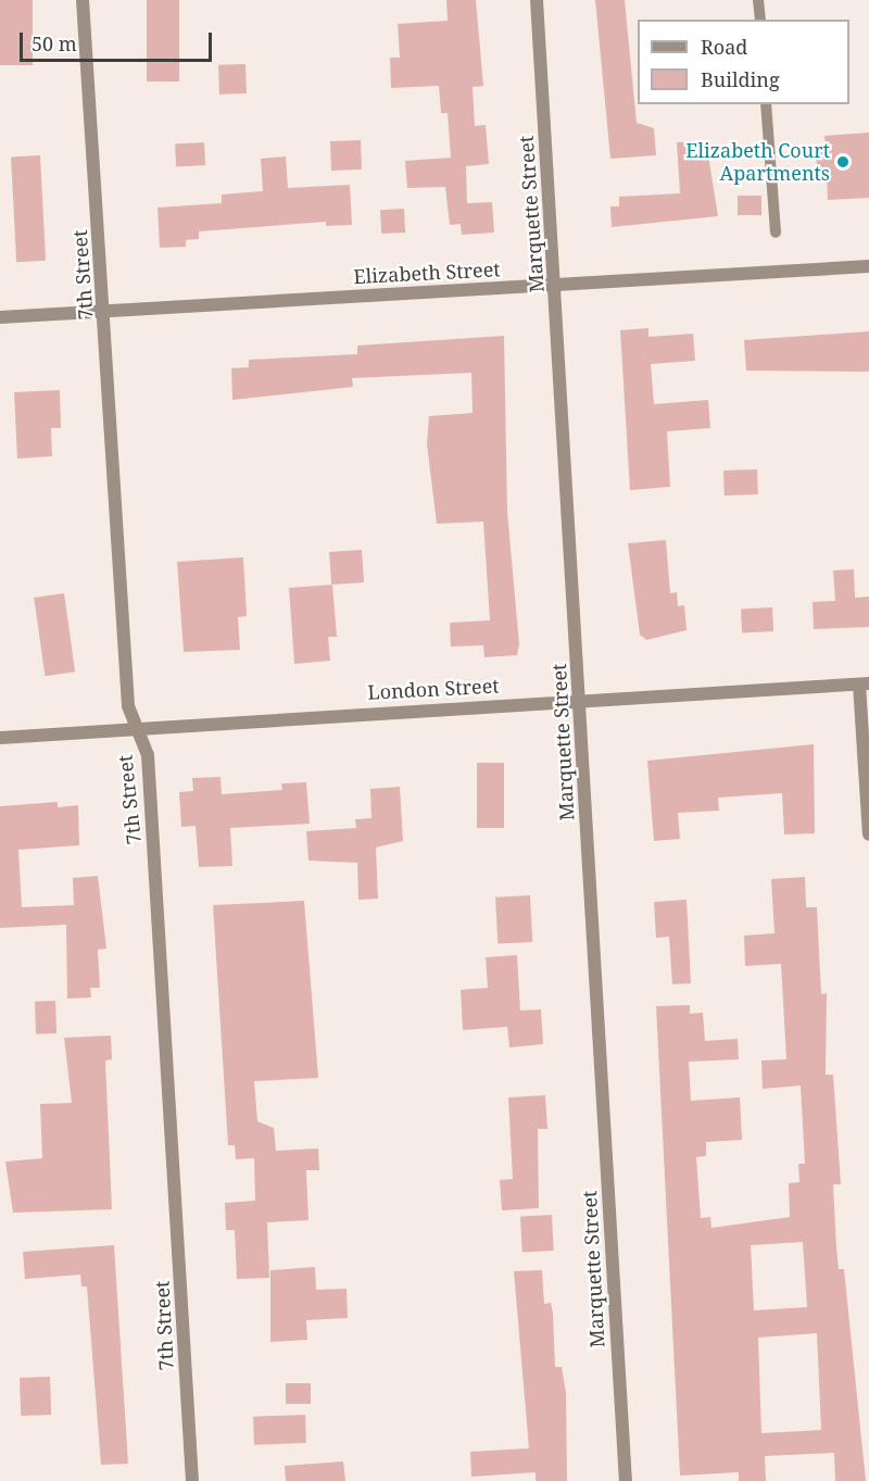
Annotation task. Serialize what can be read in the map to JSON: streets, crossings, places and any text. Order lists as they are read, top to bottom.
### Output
{
  "streets": {
    "street": [
      "Marquette Street",
      "Elizabeth Street",
      "7th Street",
      "London Street"
    ]
  },
  "crossings": [
    ["Marquette Street", "Elizabeth Street"],
    ["Marquette Street", "London Street"],
    ["Elizabeth Street", "7th Street"],
    ["7th Street", "London Street"]
  ],
  "places": ["Elizabeth Court Apartments"],
  "legend": ["Road", "Building"],
  "scale_bar": "50 m"
}
